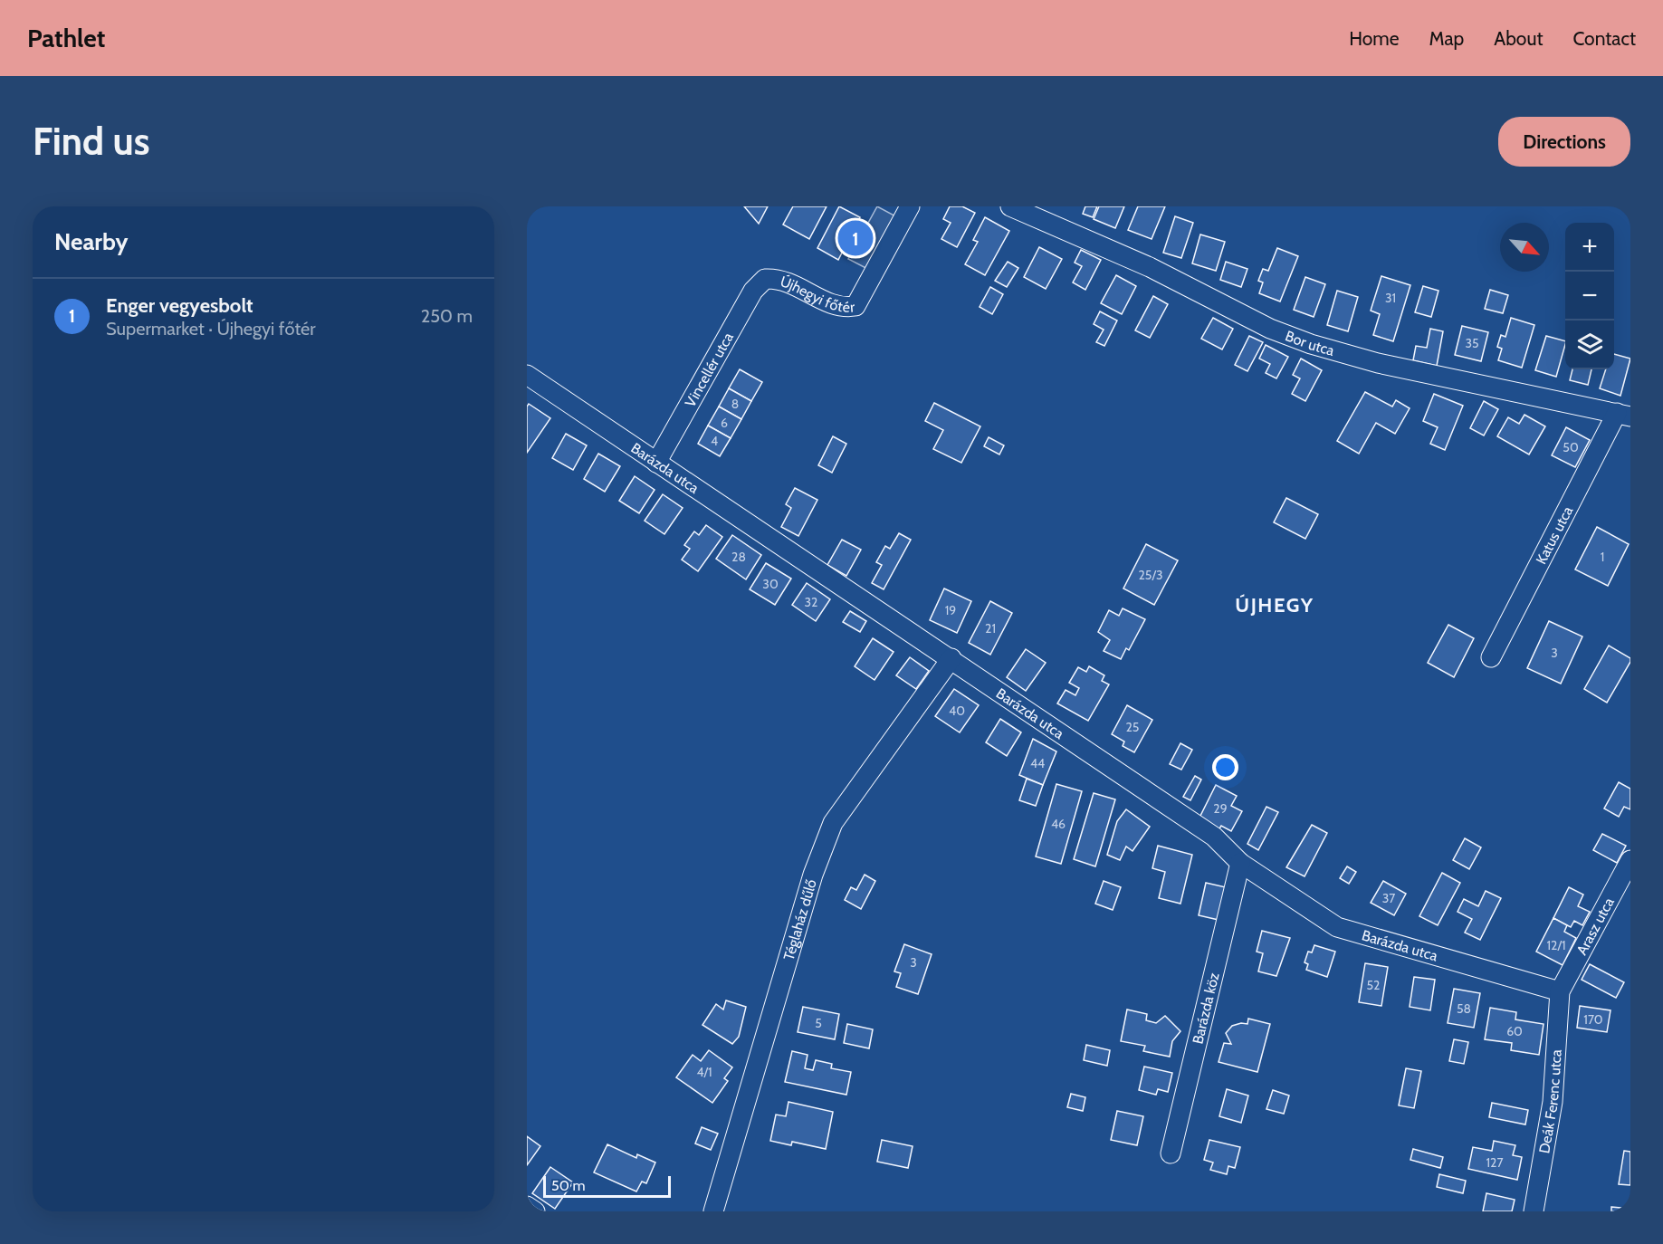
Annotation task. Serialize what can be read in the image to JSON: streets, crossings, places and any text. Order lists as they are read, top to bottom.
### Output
{
  "streets": {
    "street": [
      "Újhegyi főtér",
      "Bor utca",
      "Vincellér utca",
      "Barázda utca",
      "Katus utca",
      "Téglaház dűlő",
      "Arasz utca",
      "Barázda köz",
      "Deák Ferenc utca"
    ]
  },
  "crossings": [
    ["Újhegyi főtér", "Vincellér utca"],
    ["Bor utca", "Katus utca"],
    ["Vincellér utca", "Barázda utca"],
    ["Barázda utca", "Téglaház dűlő"],
    ["Barázda utca", "Arasz utca"],
    ["Barázda utca", "Barázda köz"],
    ["Barázda utca", "Deák Ferenc utca"],
    ["Arasz utca", "Deák Ferenc utca"]
  ],
  "districts": ["ÚJHEGY"],
  "house_numbers": [
    "31",
    "35",
    "8",
    "6",
    "4",
    "50",
    "28",
    "1",
    "25/3",
    "30",
    "32",
    "19",
    "21",
    "3",
    "40",
    "25",
    "44",
    "29",
    "46",
    "37",
    "12/1",
    "3",
    "52",
    "58",
    "170",
    "5",
    "60",
    "4/1",
    "127"
  ],
  "scale_bar": "50 m",
  "north": "bottom right",
  "page": {
    "header": "Pathlet",
    "nav": [
      "Home",
      "Map",
      "About",
      "Contact"
    ],
    "buttons": "Directions",
    "title": "Find us",
    "heading": "Nearby",
    "pins": "1",
    "map_buttons": ["+", "−"],
    "list": [
      {
        "mark": "1",
        "name": "Enger vegyesbolt",
        "note": "Supermarket · Újhegyi főtér",
        "value": "250 m"
      }
    ],
    "scale": "50 m"
  }
}
